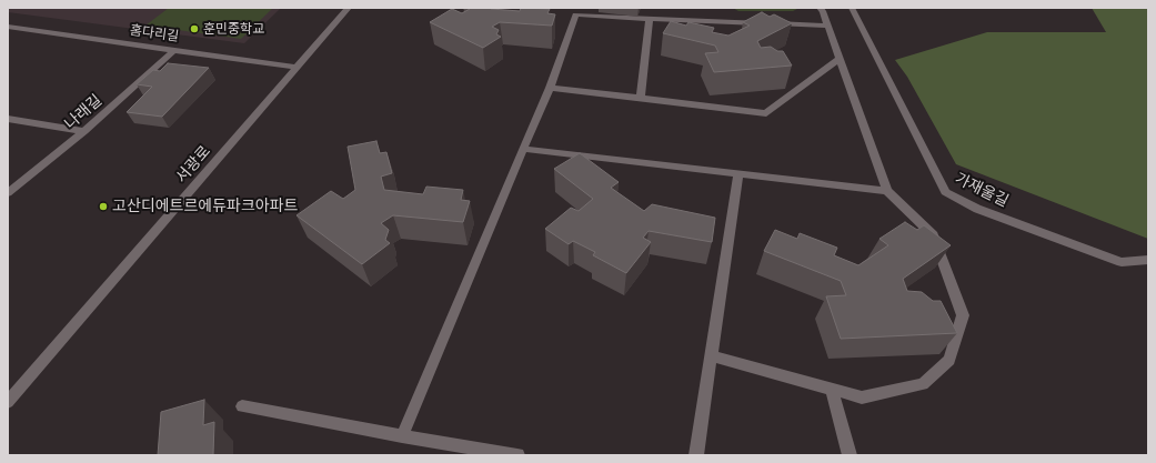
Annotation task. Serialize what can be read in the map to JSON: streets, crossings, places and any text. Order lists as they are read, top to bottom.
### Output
{
  "streets": {
    "street": [
      "홈다리길",
      "나래길",
      "서광로",
      "가재울길"
    ]
  },
  "crossings": [
    ["홈다리길", "나래길"],
    ["홈다리길", "서광로"]
  ],
  "places": ["훈민중학교", "고산디에트르에듀파크아파트"]
}
